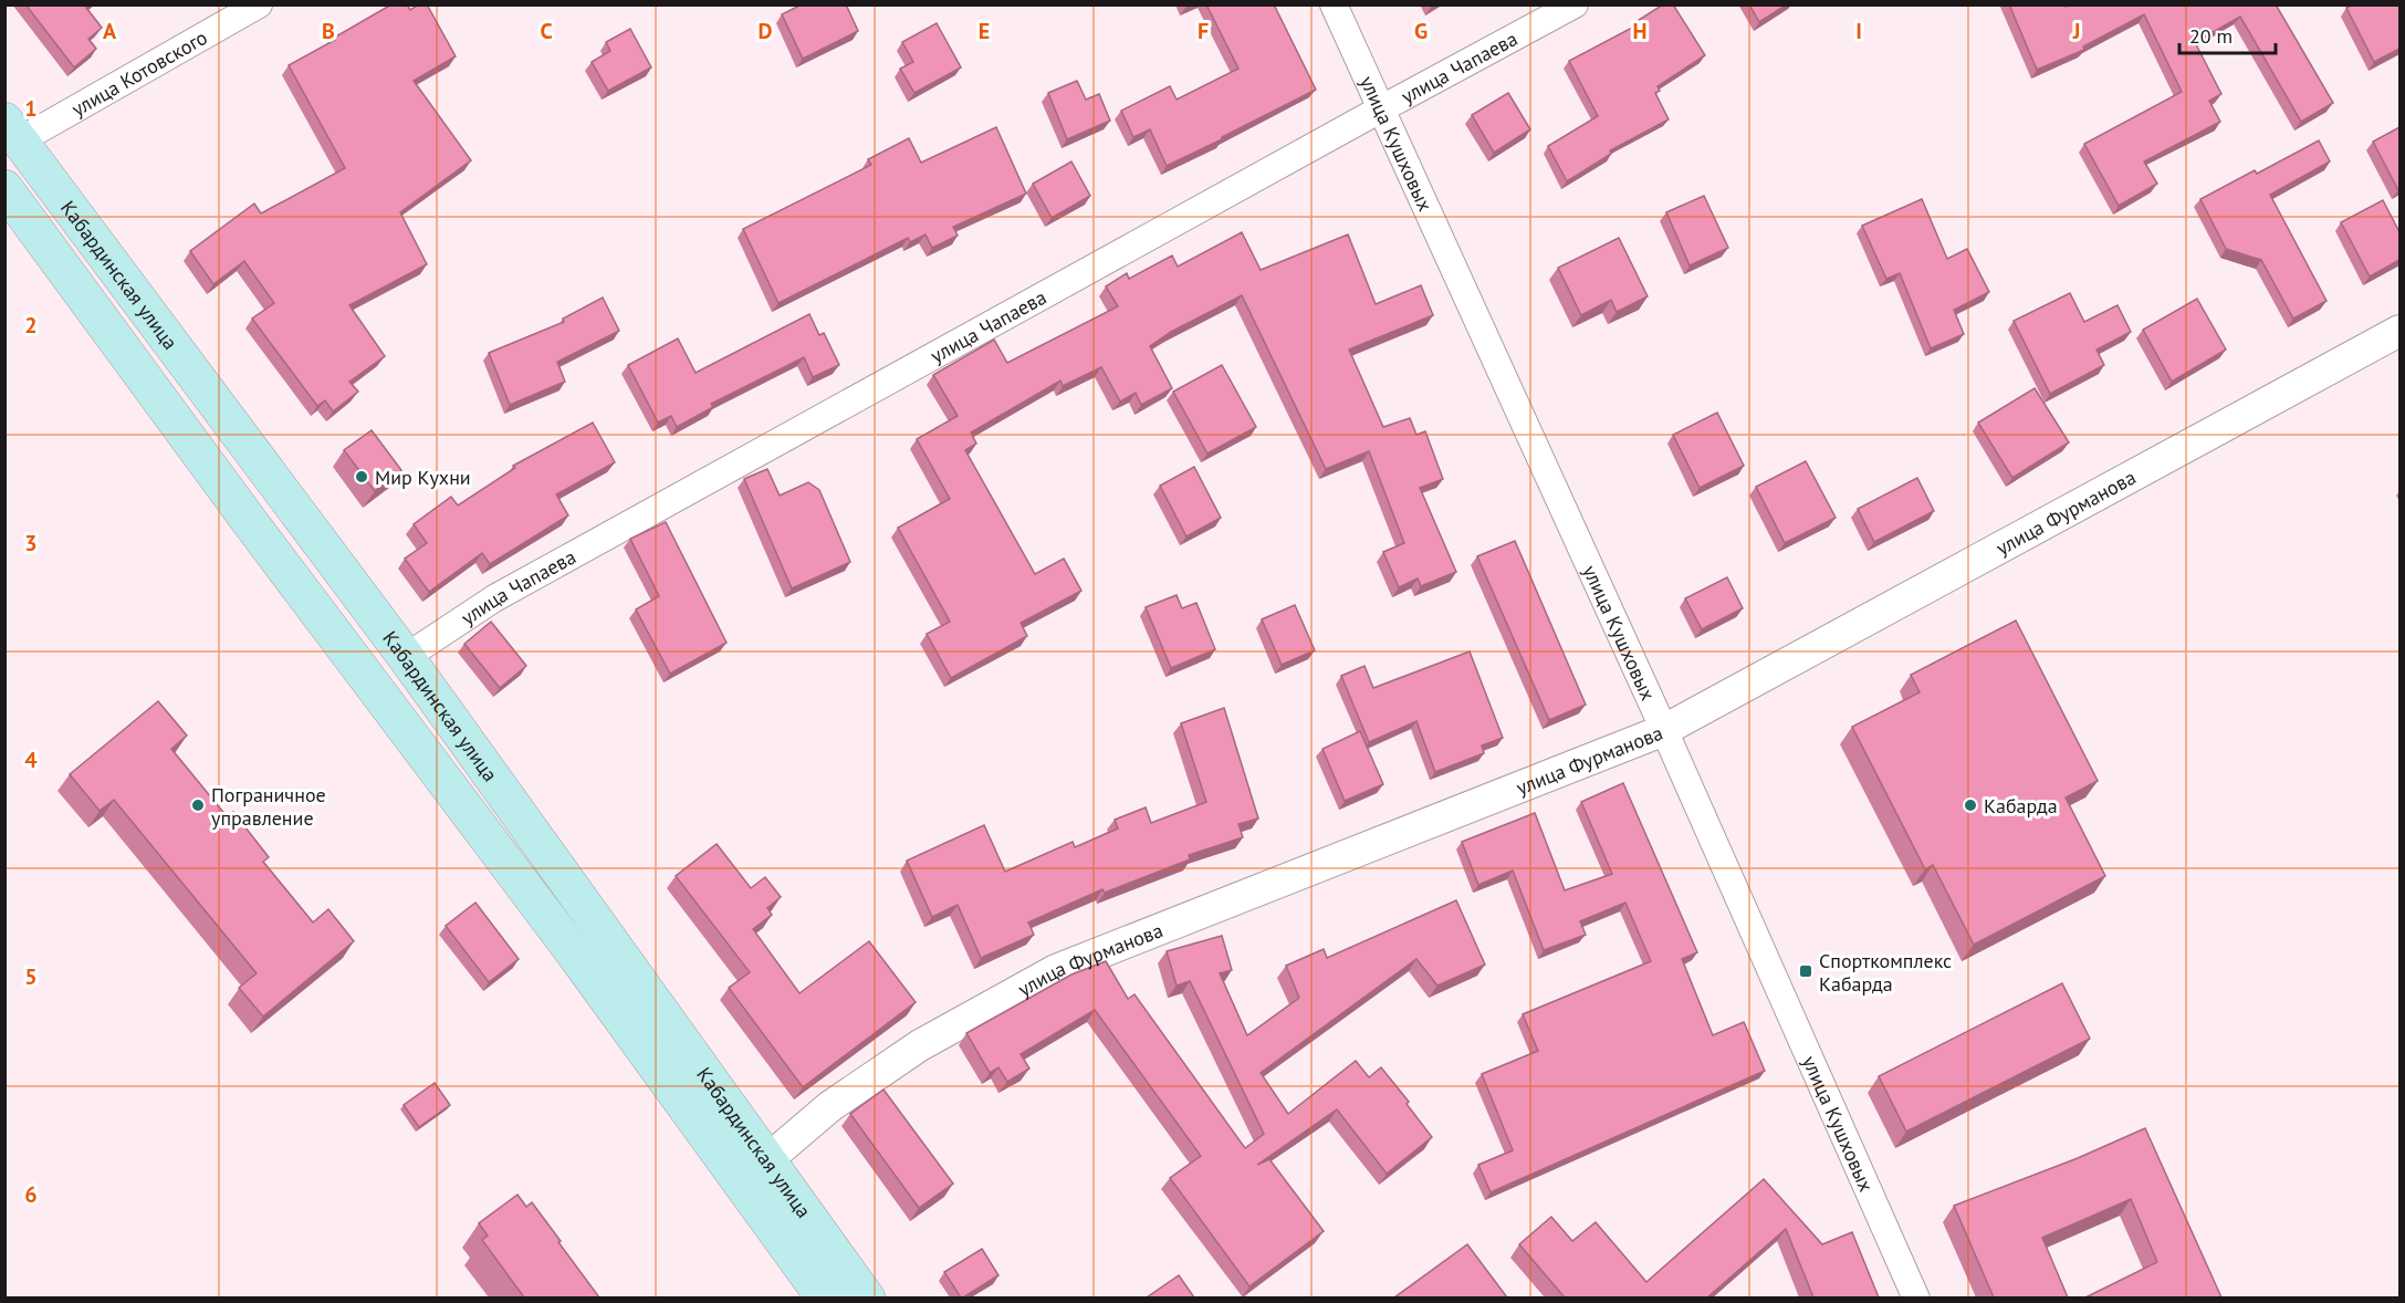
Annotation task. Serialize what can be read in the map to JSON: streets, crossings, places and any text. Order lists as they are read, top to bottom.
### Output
{
  "streets": {
    "main road": ["Кабардинская улица"],
    "street": [
      "улица Чапаева",
      "улица Котовского",
      "улица Кушховых",
      "улица Фурманова"
    ]
  },
  "crossings": [
    ["улица Чапаева", "улица Кушховых"],
    ["улица Чапаева", "Кабардинская улица"],
    ["улица Котовского", "Кабардинская улица"],
    ["улица Кушховых", "улица Фурманова"],
    ["Кабардинская улица", "улица Фурманова"]
  ],
  "places": {
    "other": ["Мир Кухни", "Пограничное управление", "Кабарда"],
    "transit": ["Спорткомплекс Кабарда"]
  },
  "scale_bar": "20 m",
  "grid": {
    "columns": [
      "A",
      "B",
      "C",
      "D",
      "E",
      "F",
      "G",
      "H",
      "I",
      "J"
    ],
    "rows": [
      "1",
      "2",
      "3",
      "4",
      "5",
      "6"
    ]
  }
}
